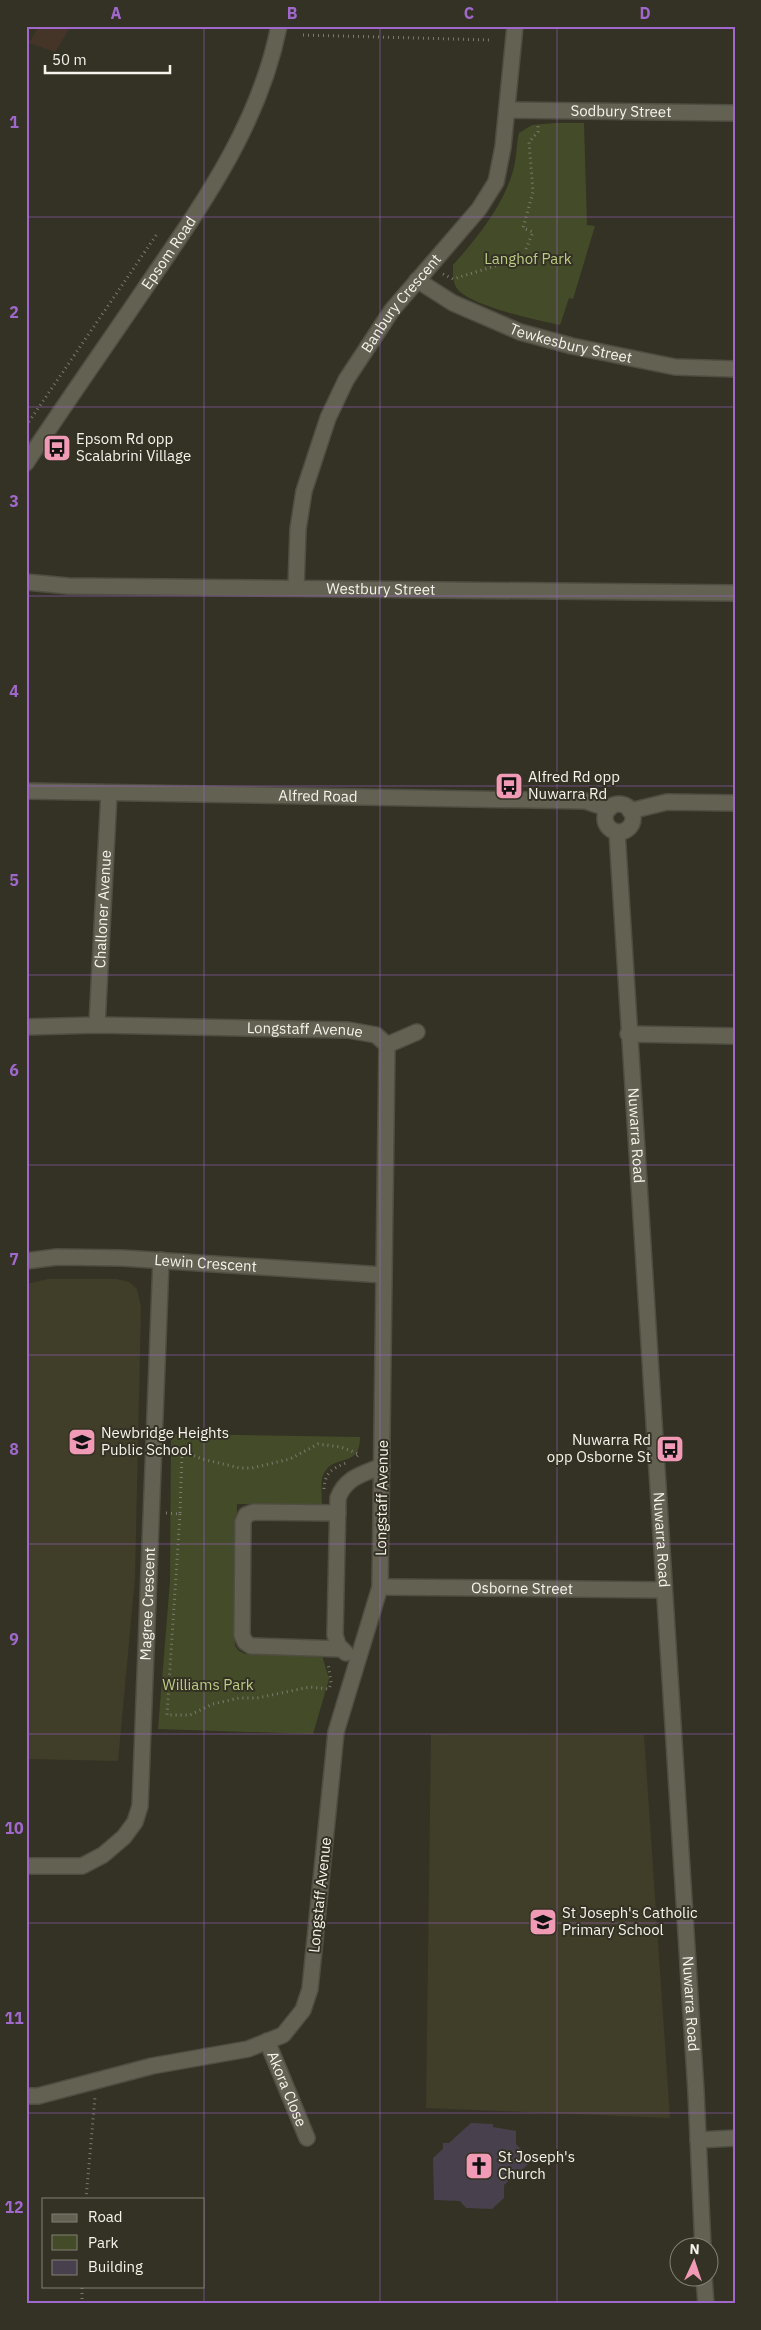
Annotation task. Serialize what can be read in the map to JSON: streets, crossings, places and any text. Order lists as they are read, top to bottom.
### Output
{
  "streets": {
    "street": [
      "Sodbury Street",
      "Epsom Road",
      "Banbury Crescent",
      "Tewkesbury Street",
      "Westbury Street",
      "Alfred Road",
      "Challoner Avenue",
      "Longstaff Avenue",
      "Nuwarra Road",
      "Lewin Crescent",
      "Osborne Street",
      "Magree Crescent",
      "Akora Close"
    ]
  },
  "crossings": [
    ["Sodbury Street", "Banbury Crescent"],
    ["Banbury Crescent", "Tewkesbury Street"],
    ["Banbury Crescent", "Westbury Street"],
    ["Alfred Road", "Challoner Avenue"],
    ["Alfred Road", "Nuwarra Road"],
    ["Challoner Avenue", "Longstaff Avenue"],
    ["Longstaff Avenue", "Lewin Crescent"],
    ["Longstaff Avenue", "Osborne Street"],
    ["Longstaff Avenue", "Akora Close"],
    ["Nuwarra Road", "Osborne Street"],
    ["Lewin Crescent", "Magree Crescent"]
  ],
  "parks": ["Langhof Park", "Williams Park"],
  "places": {
    "bus stop": ["Epsom Rd opp Scalabrini Village", "Alfred Rd opp Nuwarra Rd", "Nuwarra Rd opp Osborne St"],
    "school or university": ["Newbridge Heights Public School", "St Joseph's Catholic Primary School"],
    "church": ["St Joseph's Church"]
  },
  "legend": ["Road", "Park", "Building"],
  "scale_bar": "50 m",
  "north": "top",
  "grid": {
    "columns": [
      "A",
      "B",
      "C",
      "D"
    ],
    "rows": [
      "1",
      "2",
      "3",
      "4",
      "5",
      "6",
      "7",
      "8",
      "9",
      "10",
      "11",
      "12"
    ]
  }
}
